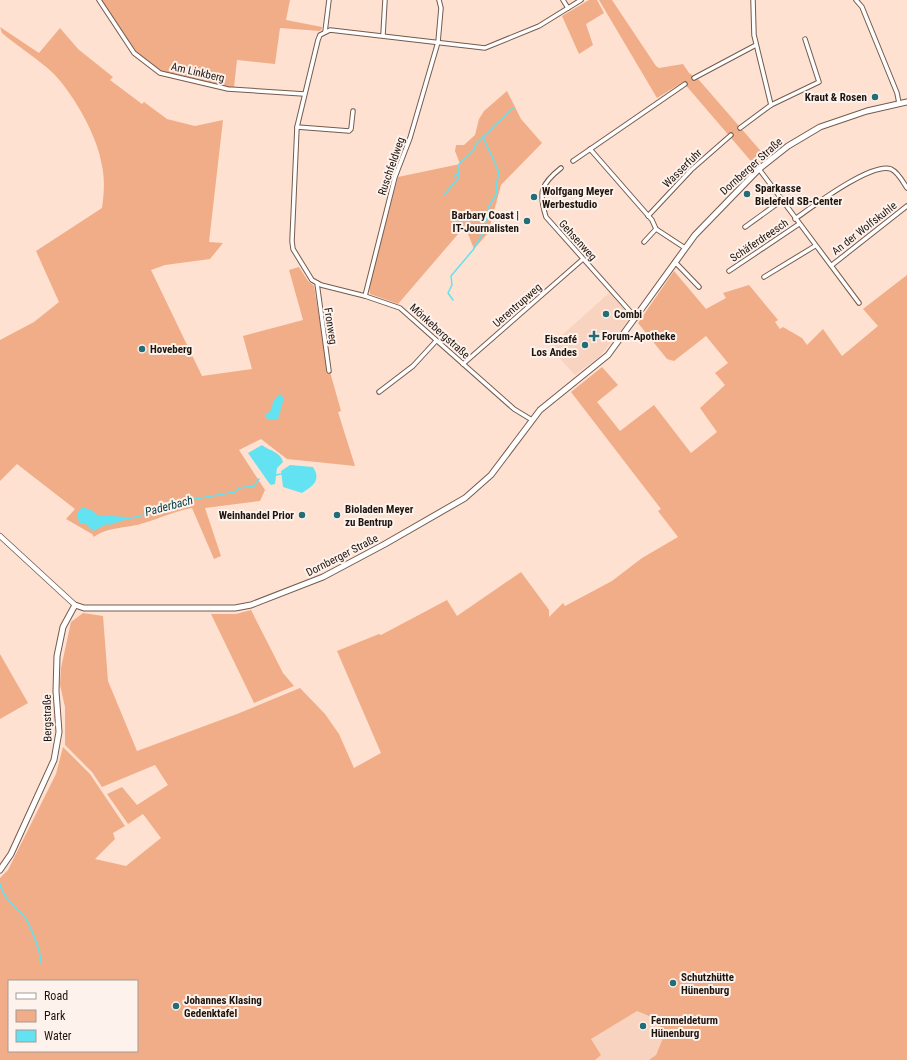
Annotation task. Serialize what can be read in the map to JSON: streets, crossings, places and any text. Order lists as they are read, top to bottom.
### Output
{
  "streets": {
    "main road": ["Dornberger Straße", "Bergstraße"],
    "street": [
      "Am Linkberg",
      "Ruschfeldweg",
      "Wasserfuhr",
      "An der Wolfskuhle",
      "Gehsenweg",
      "Schäferdreesch",
      "Uerentrupweg",
      "Fronweg",
      "Mönkebergstraße"
    ]
  },
  "crossings": [
    ["Ruschfeldweg", "Mönkebergstraße"],
    ["Dornberger Straße", "Gehsenweg"],
    ["Dornberger Straße", "Schäferdreesch"],
    ["Dornberger Straße", "Mönkebergstraße"],
    ["Dornberger Straße", "Bergstraße"],
    ["An der Wolfskuhle", "Schäferdreesch"],
    ["Gehsenweg", "Uerentrupweg"],
    ["Uerentrupweg", "Mönkebergstraße"],
    ["Fronweg", "Mönkebergstraße"]
  ],
  "water": ["Paderbach"],
  "places": {
    "other": [
      "Kraut & Rosen",
      "Sparkasse Bielefeld SB-Center",
      "Wolfgang Meyer Werbestudio",
      "Barbary Coast | IT-Journalisten",
      "Combi",
      "Eiscafé Los Andes",
      "Hoveberg",
      "Weinhandel Prior",
      "Bioladen Meyer zu Bentrup",
      "Schutzhütte Hünenburg",
      "Johannes Klasing Gedenktafel",
      "Fernmeldeturm Hünenburg"
    ],
    "health": ["Forum-Apotheke"]
  },
  "legend": ["Road", "Park", "Water"]
}
